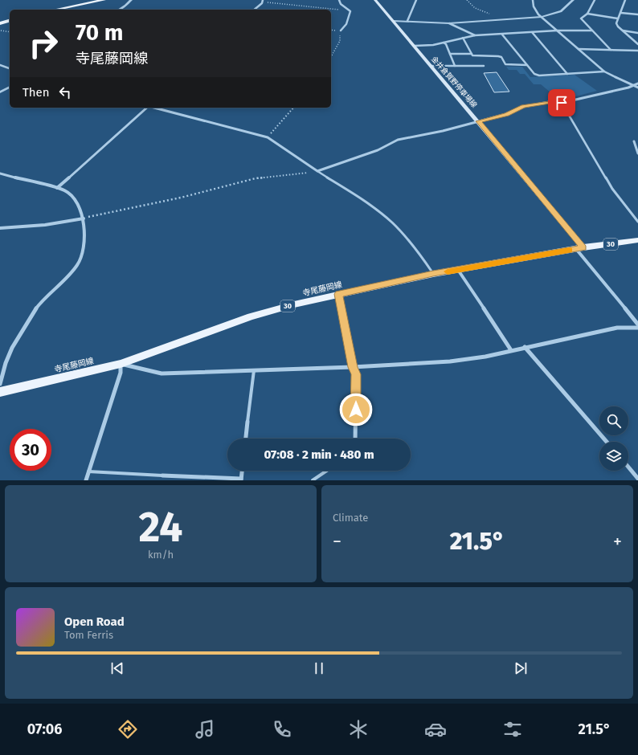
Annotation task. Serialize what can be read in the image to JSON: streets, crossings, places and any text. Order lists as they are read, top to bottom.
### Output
{
  "streets": {
    "main road": ["金井倉賀野停車場線", "30", "寺尾藤岡線"]
  },
  "crossings": [
    ["金井倉賀野停車場線", "寺尾藤岡線"]
  ],
  "page": {
    "turn": ["70 m", "寺尾藤岡線"],
    "then": "Then",
    "limit": "30",
    "trip": "07:08 · 2 min · 480 m",
    "tile": [
      ["24", "km/h"],
      "Climate"
    ],
    "heat": ["−", "21.5°", "+"],
    "song": ["Open Road", "Tom Ferris"],
    "tabs": ["07:06", "21.5°"]
  }
}
